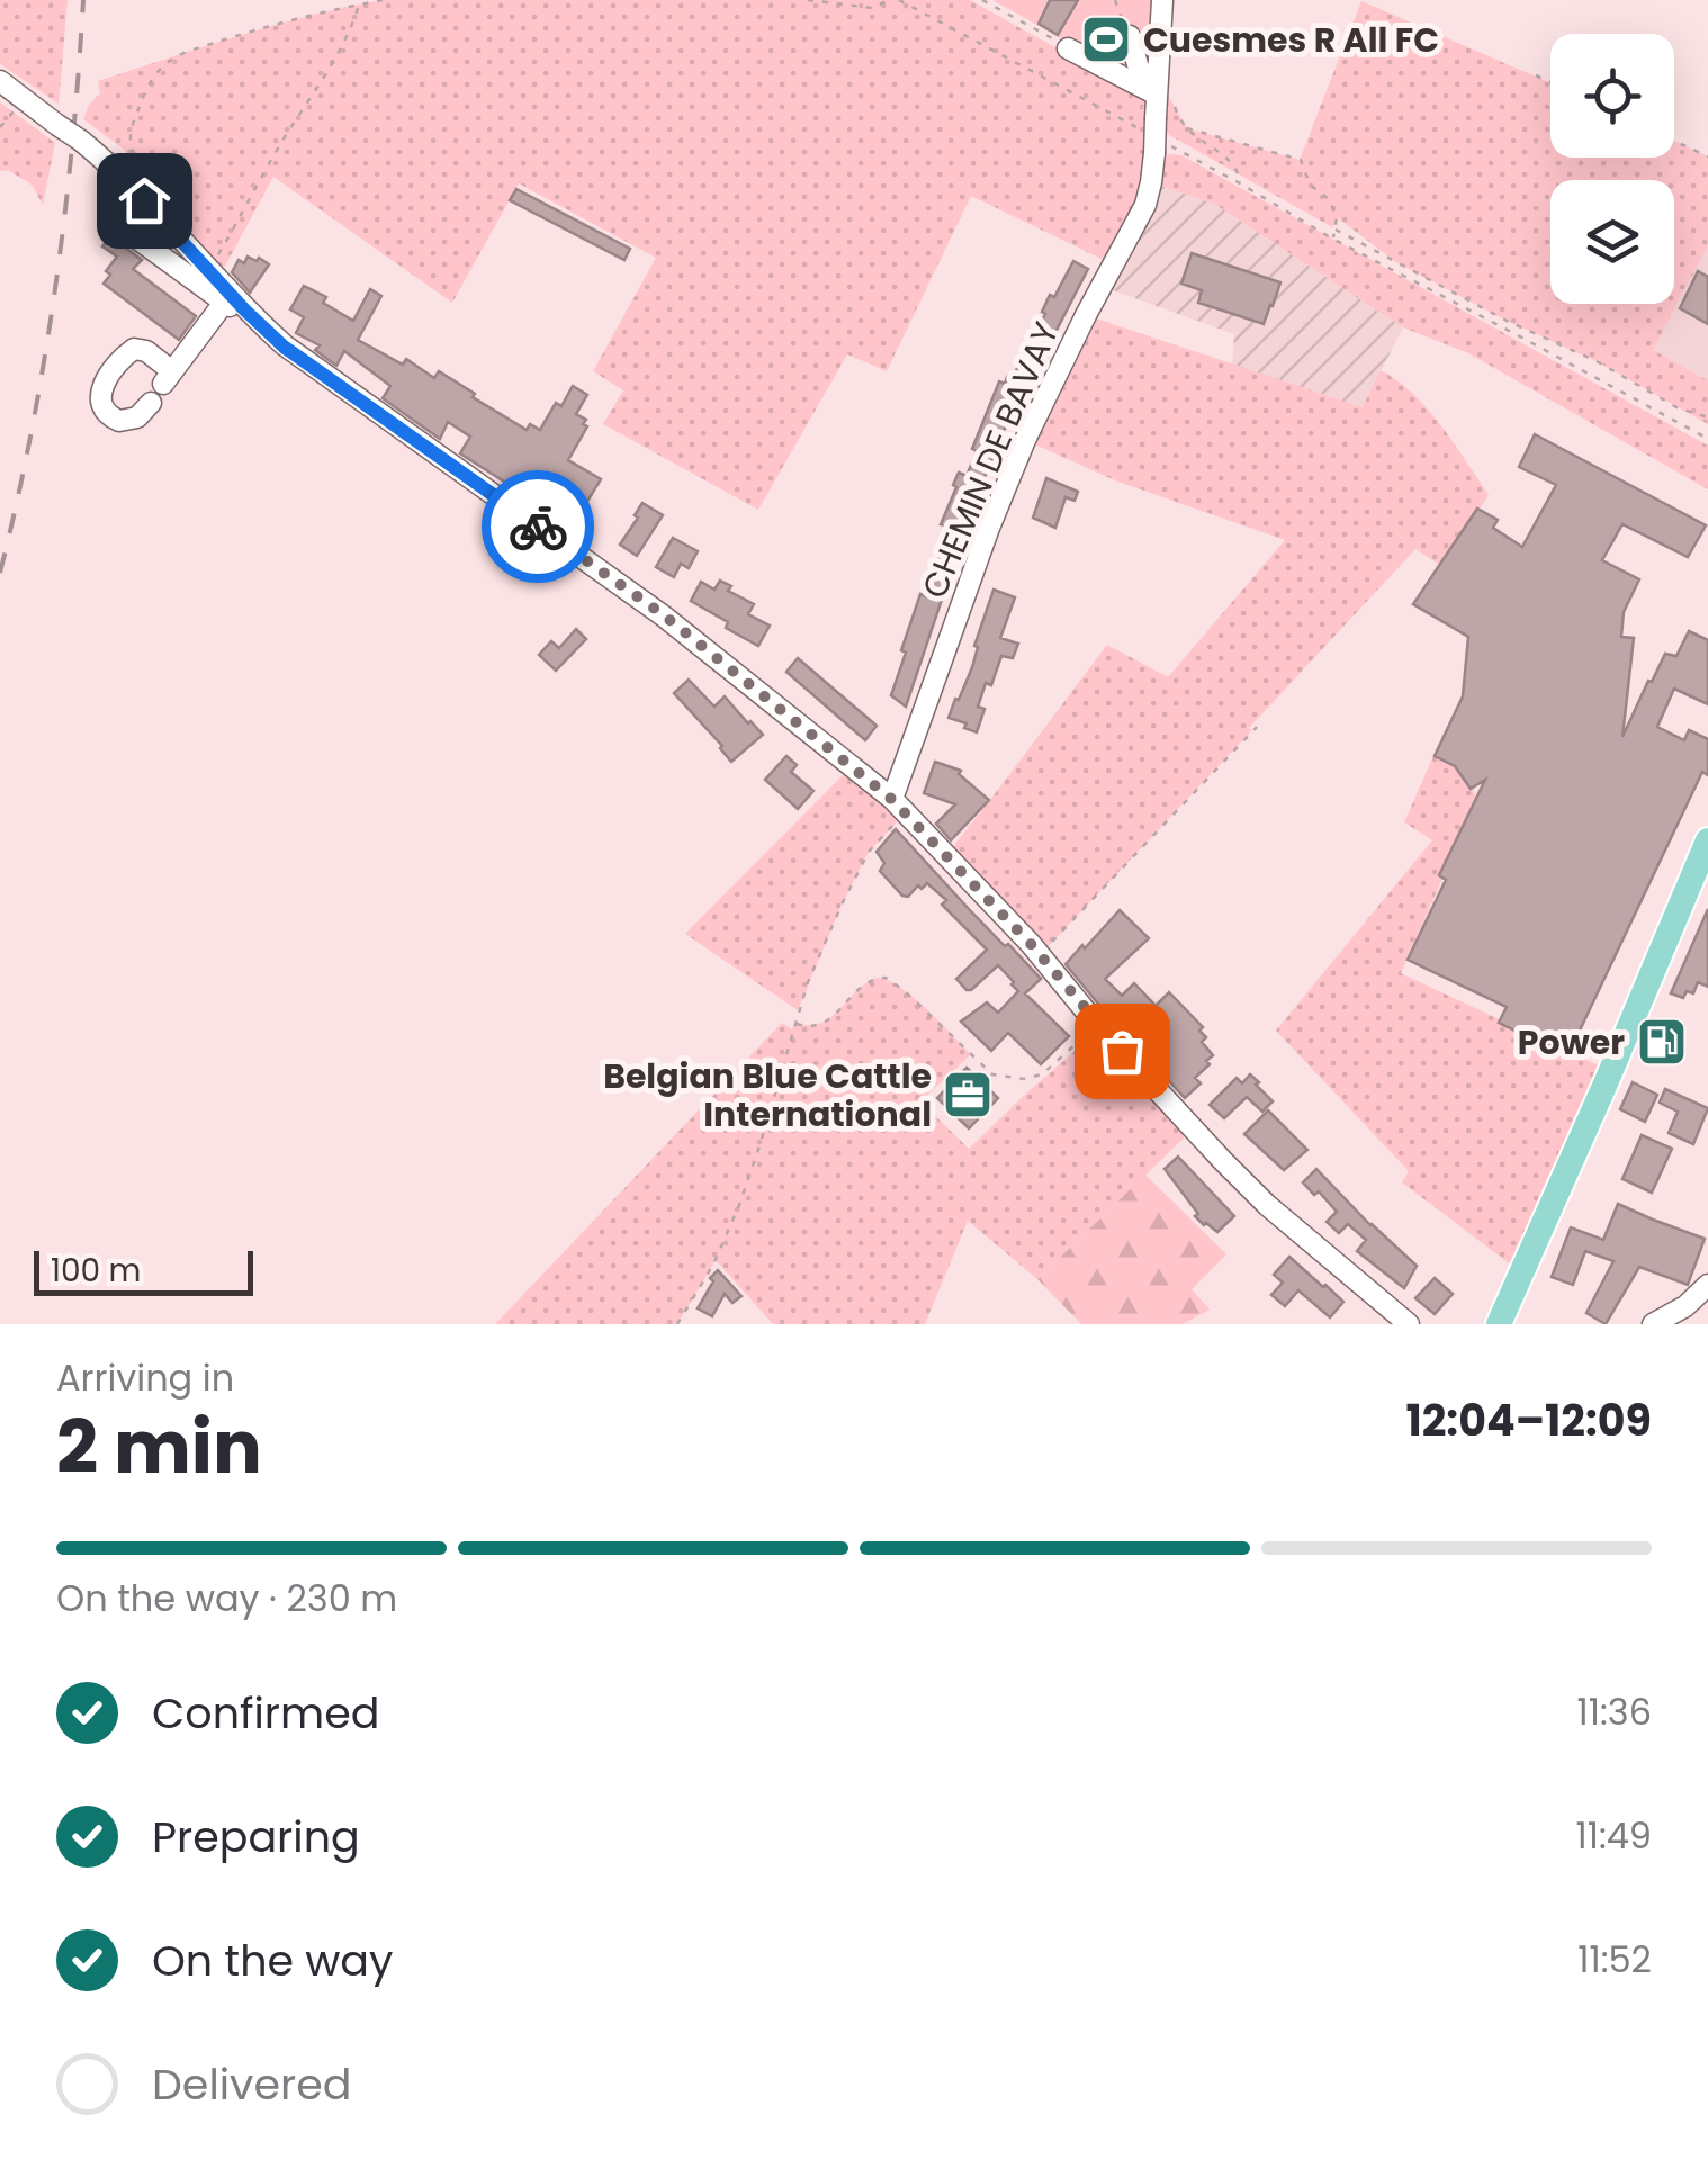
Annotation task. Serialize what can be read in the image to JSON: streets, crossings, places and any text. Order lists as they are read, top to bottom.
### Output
{
  "streets": {
    "street": ["CHEMIN DE BAVAY"]
  },
  "places": {
    "sports": ["Cuesmes R All FC"],
    "fuel station": ["Power"],
    "office": ["Belgian Blue Cattle International"]
  },
  "scale_bar": "100 m",
  "page": {
    "scale": "100 m",
    "heading": ["2 min", "Arriving in", "12:04–12:09"],
    "bar": "On the way · 230 m",
    "list": [
      ["Confirmed", "11:36"],
      ["Preparing", "11:49"],
      ["On the way", "11:52"],
      "Delivered"
    ]
  }
}
